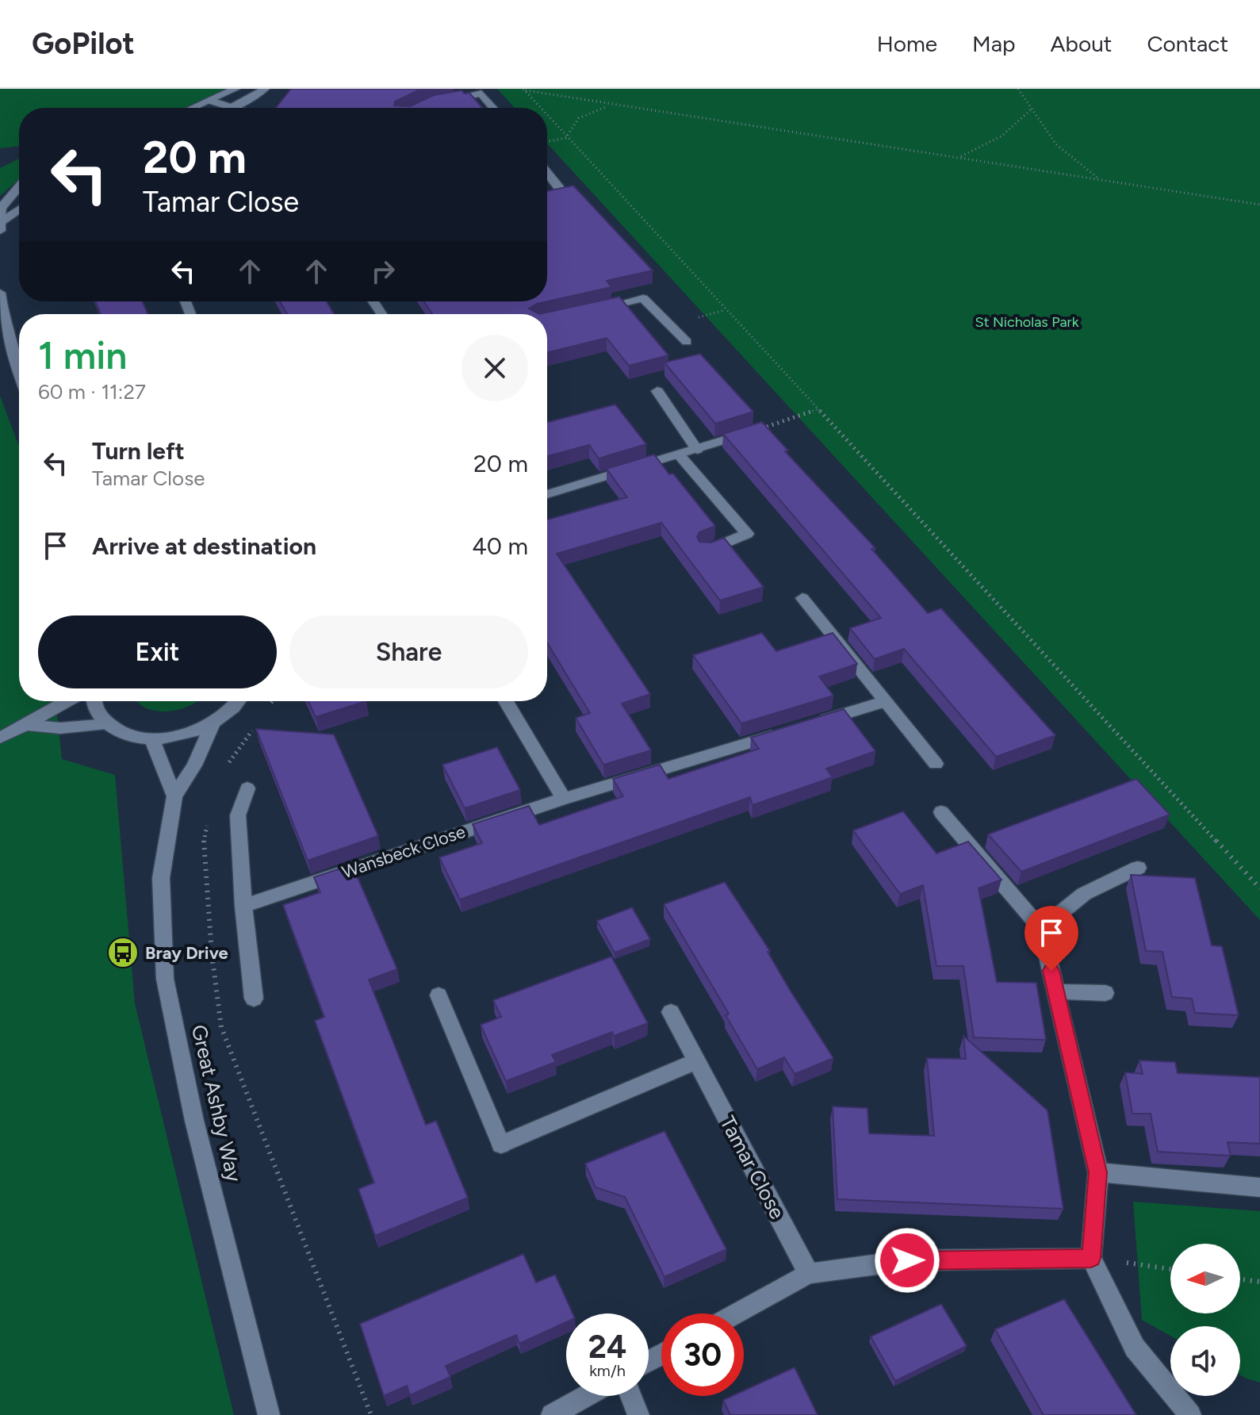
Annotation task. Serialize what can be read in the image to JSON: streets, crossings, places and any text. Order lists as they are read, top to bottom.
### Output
{
  "streets": {
    "street": ["Wansbeck Close", "Great Ashby Way", "Tamar Close"]
  },
  "parks": ["St Nicholas Park"],
  "places": {
    "bus stop": ["Bray Drive"]
  },
  "north": "left",
  "page": {
    "header": "GoPilot",
    "nav": [
      "Home",
      "Map",
      "About",
      "Contact"
    ],
    "turn": ["20 m", "Tamar Close"],
    "heading": ["1 min", "60 m · 11:27"],
    "list": [
      {
        "name": "Turn left",
        "note": "Tamar Close",
        "value": "20 m"
      },
      {
        "name": "Arrive at destination",
        "value": "40 m"
      }
    ],
    "buttons": ["Exit", "Share"],
    "speed": "24 km/h",
    "limit": "30"
  }
}
